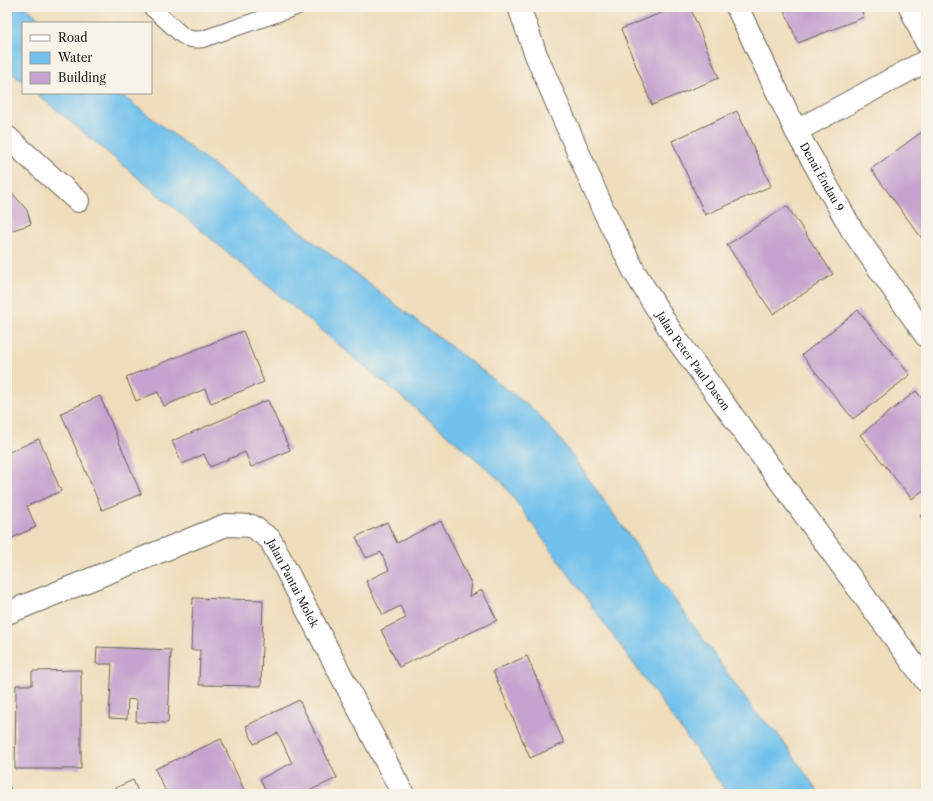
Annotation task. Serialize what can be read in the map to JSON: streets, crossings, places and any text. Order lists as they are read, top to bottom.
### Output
{
  "streets": {
    "street": ["Denai Endau 9", "Jalan Peter Paul Dason", "Jalan Pantai Molek"]
  },
  "legend": ["Road", "Water", "Building"]
}
